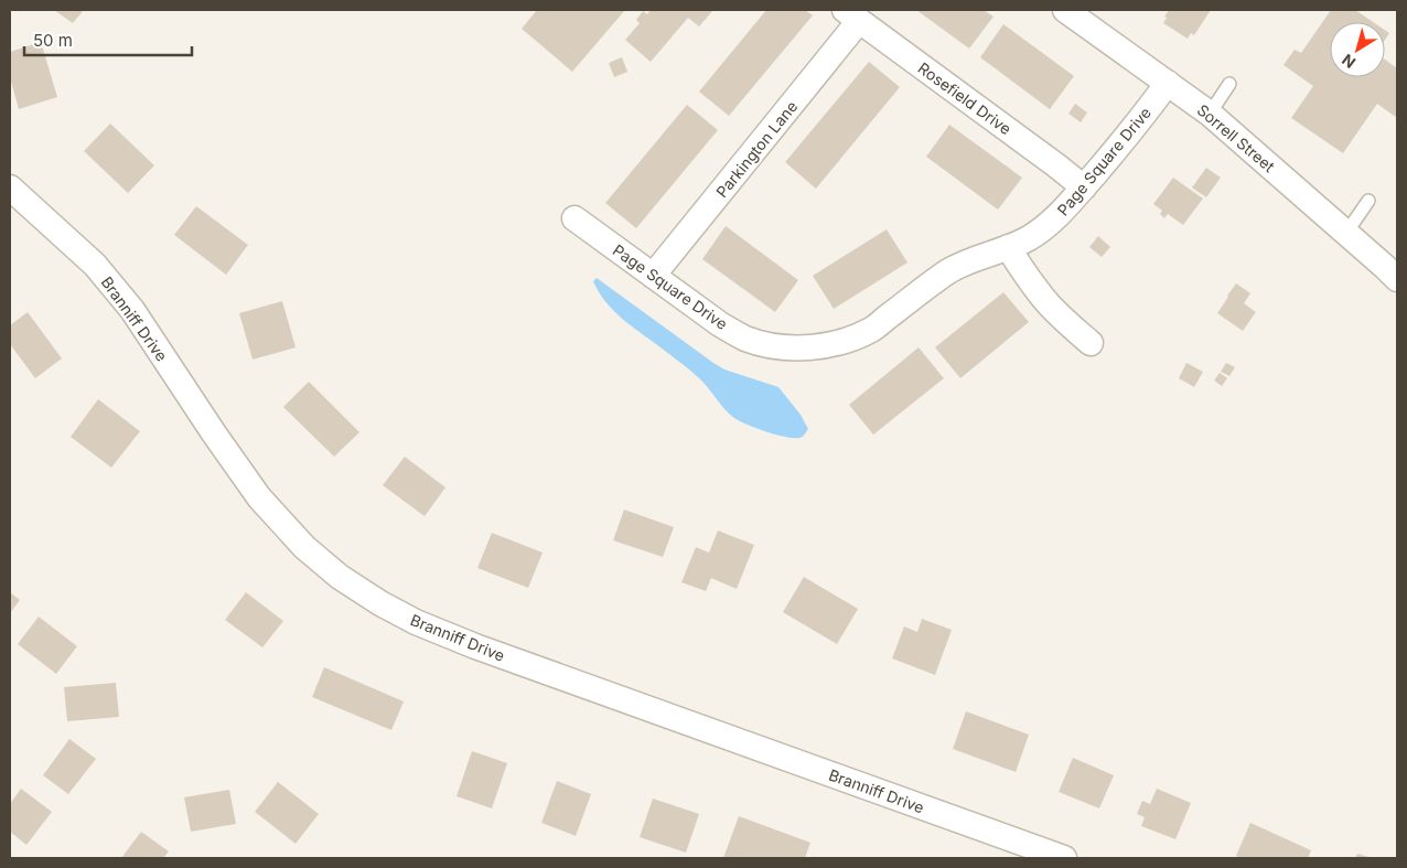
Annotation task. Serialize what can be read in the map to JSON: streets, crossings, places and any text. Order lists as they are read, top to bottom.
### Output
{
  "streets": {
    "street": [
      "Rosefield Drive",
      "Sorrell Street",
      "Parkington Lane",
      "Page Square Drive",
      "Branniff Drive"
    ]
  },
  "crossings": [
    ["Rosefield Drive", "Parkington Lane"],
    ["Rosefield Drive", "Page Square Drive"],
    ["Sorrell Street", "Page Square Drive"],
    ["Parkington Lane", "Page Square Drive"]
  ],
  "scale_bar": "50 m",
  "north": "bottom left"
}
